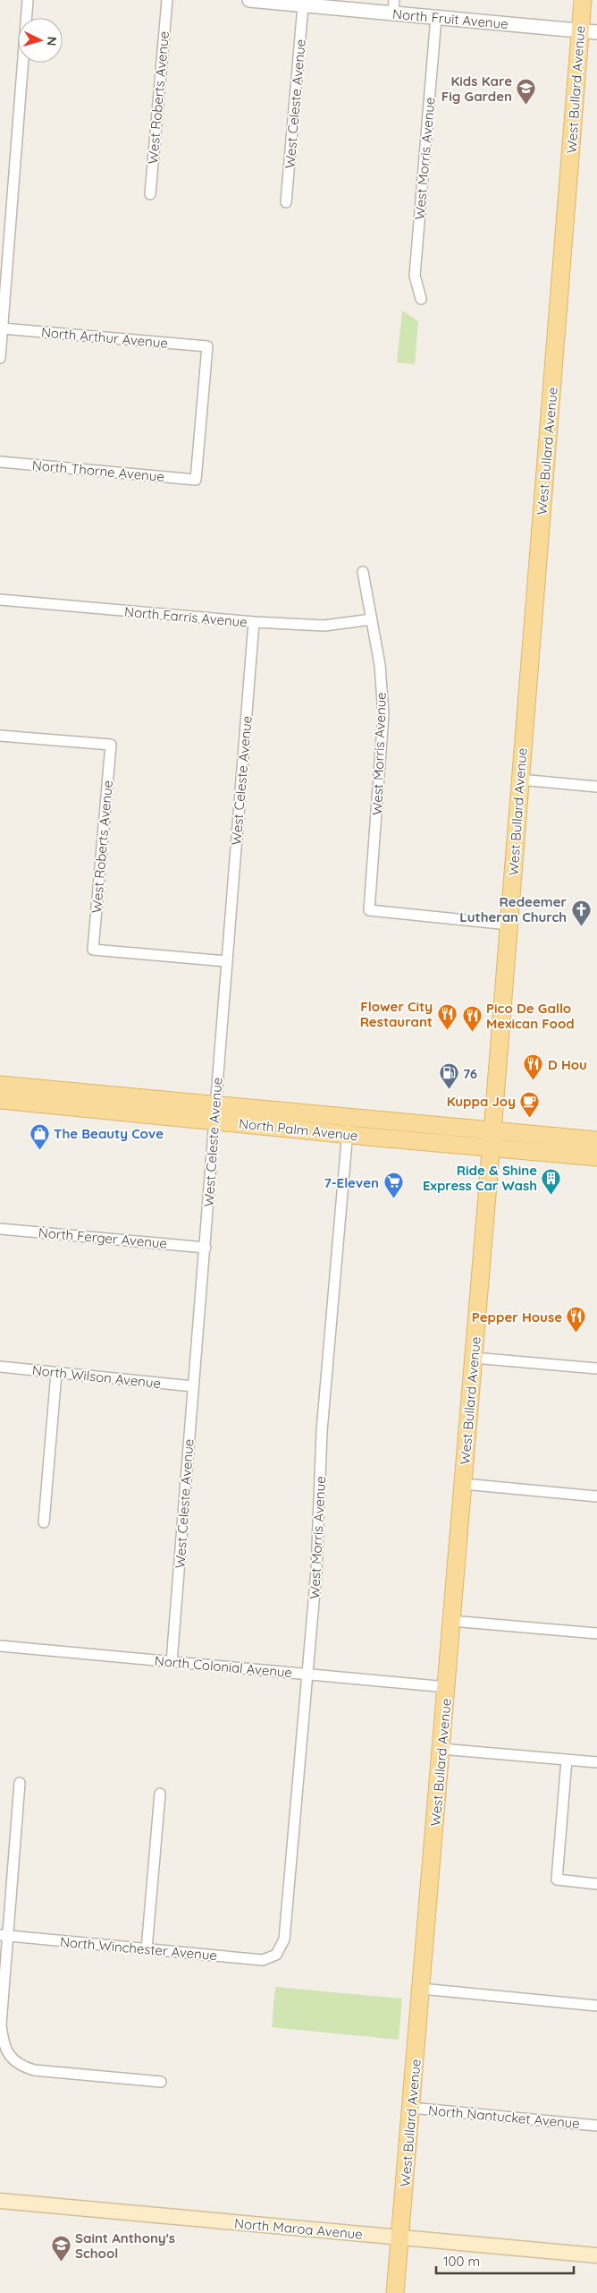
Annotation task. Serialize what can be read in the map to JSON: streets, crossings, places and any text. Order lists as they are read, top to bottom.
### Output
{
  "streets": {
    "main road": ["West Bullard Avenue", "North Palm Avenue", "North Maroa Avenue"],
    "street": [
      "North Fruit Avenue",
      "West Roberts Avenue",
      "West Celeste Avenue",
      "West Morris Avenue",
      "North Arthur Avenue",
      "North Thorne Avenue",
      "North Farris Avenue",
      "North Ferger Avenue",
      "North Wilson Avenue",
      "North Colonial Avenue",
      "North Winchester Avenue",
      "North Nantucket Avenue"
    ]
  },
  "crossings": [
    ["North Fruit Avenue", "West Bullard Avenue"],
    ["North Fruit Avenue", "West Celeste Avenue"],
    ["North Fruit Avenue", "West Morris Avenue"],
    ["West Bullard Avenue", "West Morris Avenue"],
    ["West Bullard Avenue", "North Palm Avenue"],
    ["West Bullard Avenue", "North Colonial Avenue"],
    ["West Bullard Avenue", "North Nantucket Avenue"],
    ["West Bullard Avenue", "North Maroa Avenue"],
    ["West Roberts Avenue", "West Celeste Avenue"],
    ["West Celeste Avenue", "North Farris Avenue"],
    ["West Celeste Avenue", "North Palm Avenue"],
    ["West Celeste Avenue", "North Ferger Avenue"],
    ["West Celeste Avenue", "North Wilson Avenue"],
    ["West Celeste Avenue", "North Colonial Avenue"],
    ["West Morris Avenue", "North Farris Avenue"],
    ["West Morris Avenue", "North Palm Avenue"],
    ["West Morris Avenue", "North Colonial Avenue"],
    ["West Morris Avenue", "North Winchester Avenue"],
    ["North Arthur Avenue", "North Thorne Avenue"]
  ],
  "places": {
    "school or university": ["Kids Kare Fig Garden", "Saint Anthony's School"],
    "church": ["Redeemer Lutheran Church"],
    "restaurant": [
      "Flower City Restaurant",
      "Pico De Gallo Mexican Food",
      "D Hou",
      "Pepper House"
    ],
    "fuel station": ["76"],
    "cafe": ["Kuppa Joy"],
    "shop": ["The Beauty Cove"],
    "building": ["Ride & Shine Express Car Wash"],
    "supermarket": ["7-Eleven"]
  },
  "scale_bar": "100 m",
  "north": "right"
}
